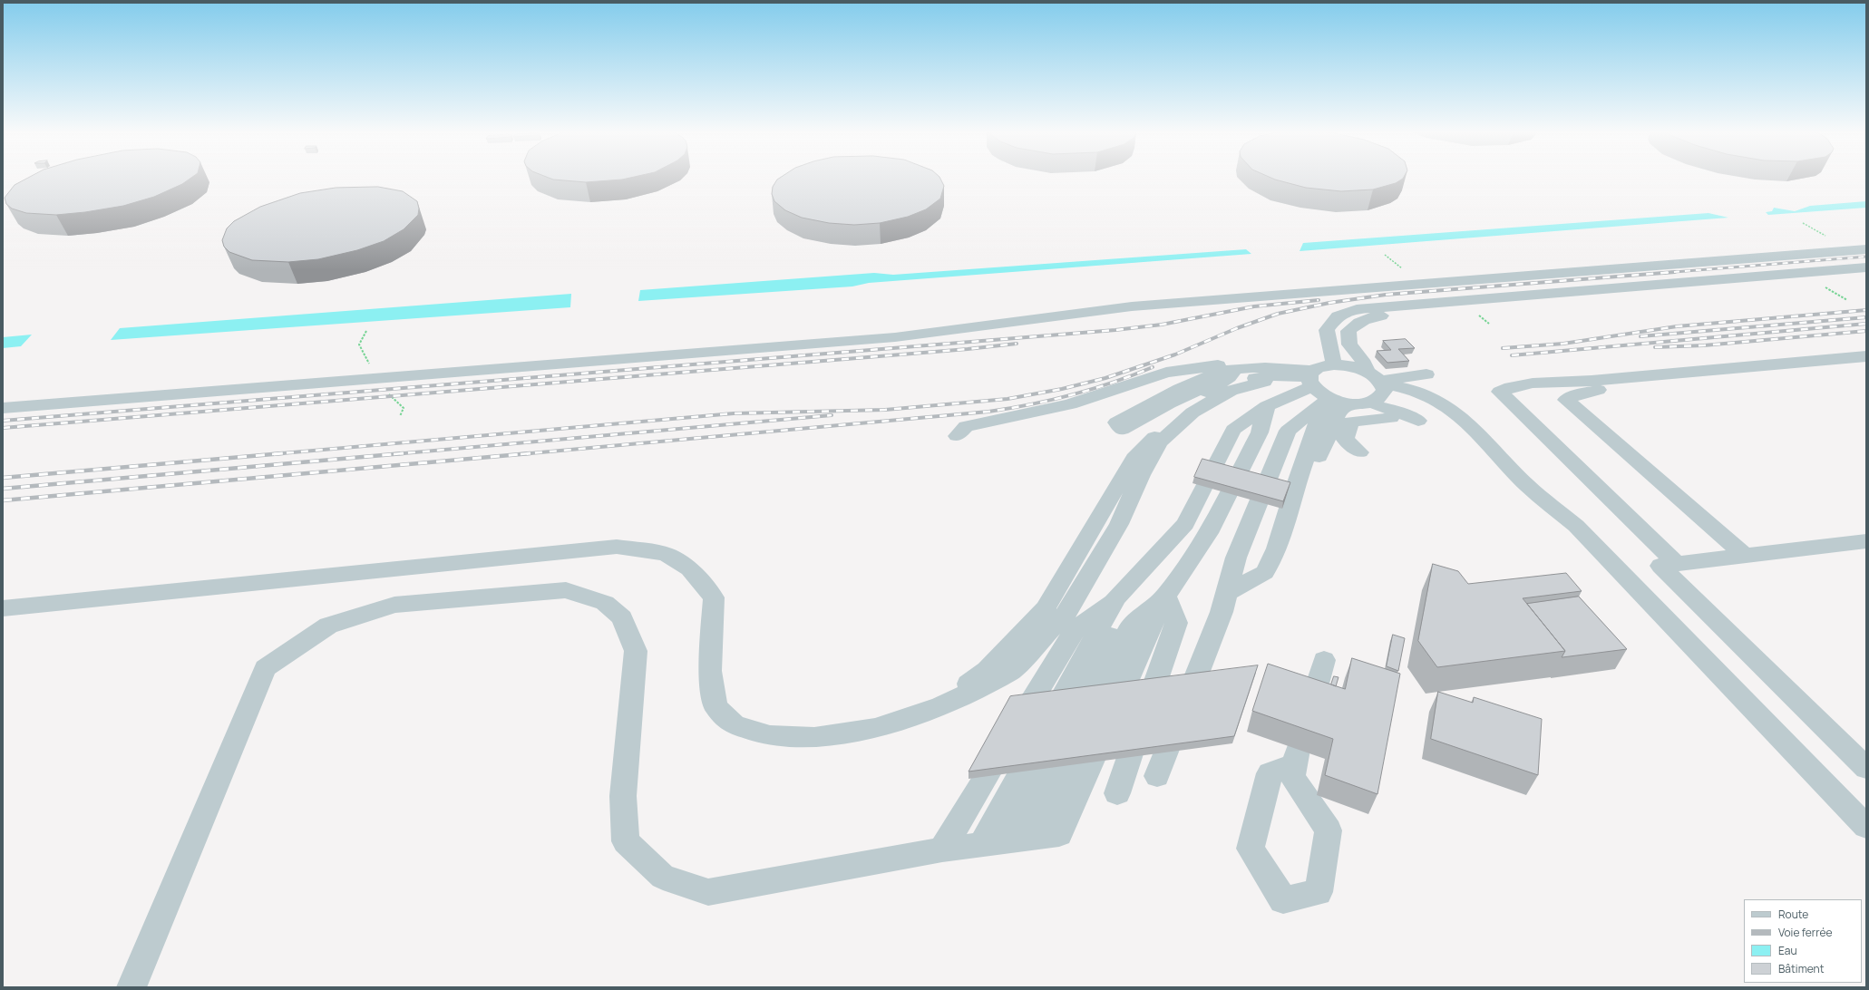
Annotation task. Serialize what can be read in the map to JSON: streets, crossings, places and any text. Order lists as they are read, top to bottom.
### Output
{
  "legend": [
    "Route",
    "Voie ferrée",
    "Eau",
    "Bâtiment"
  ]
}
